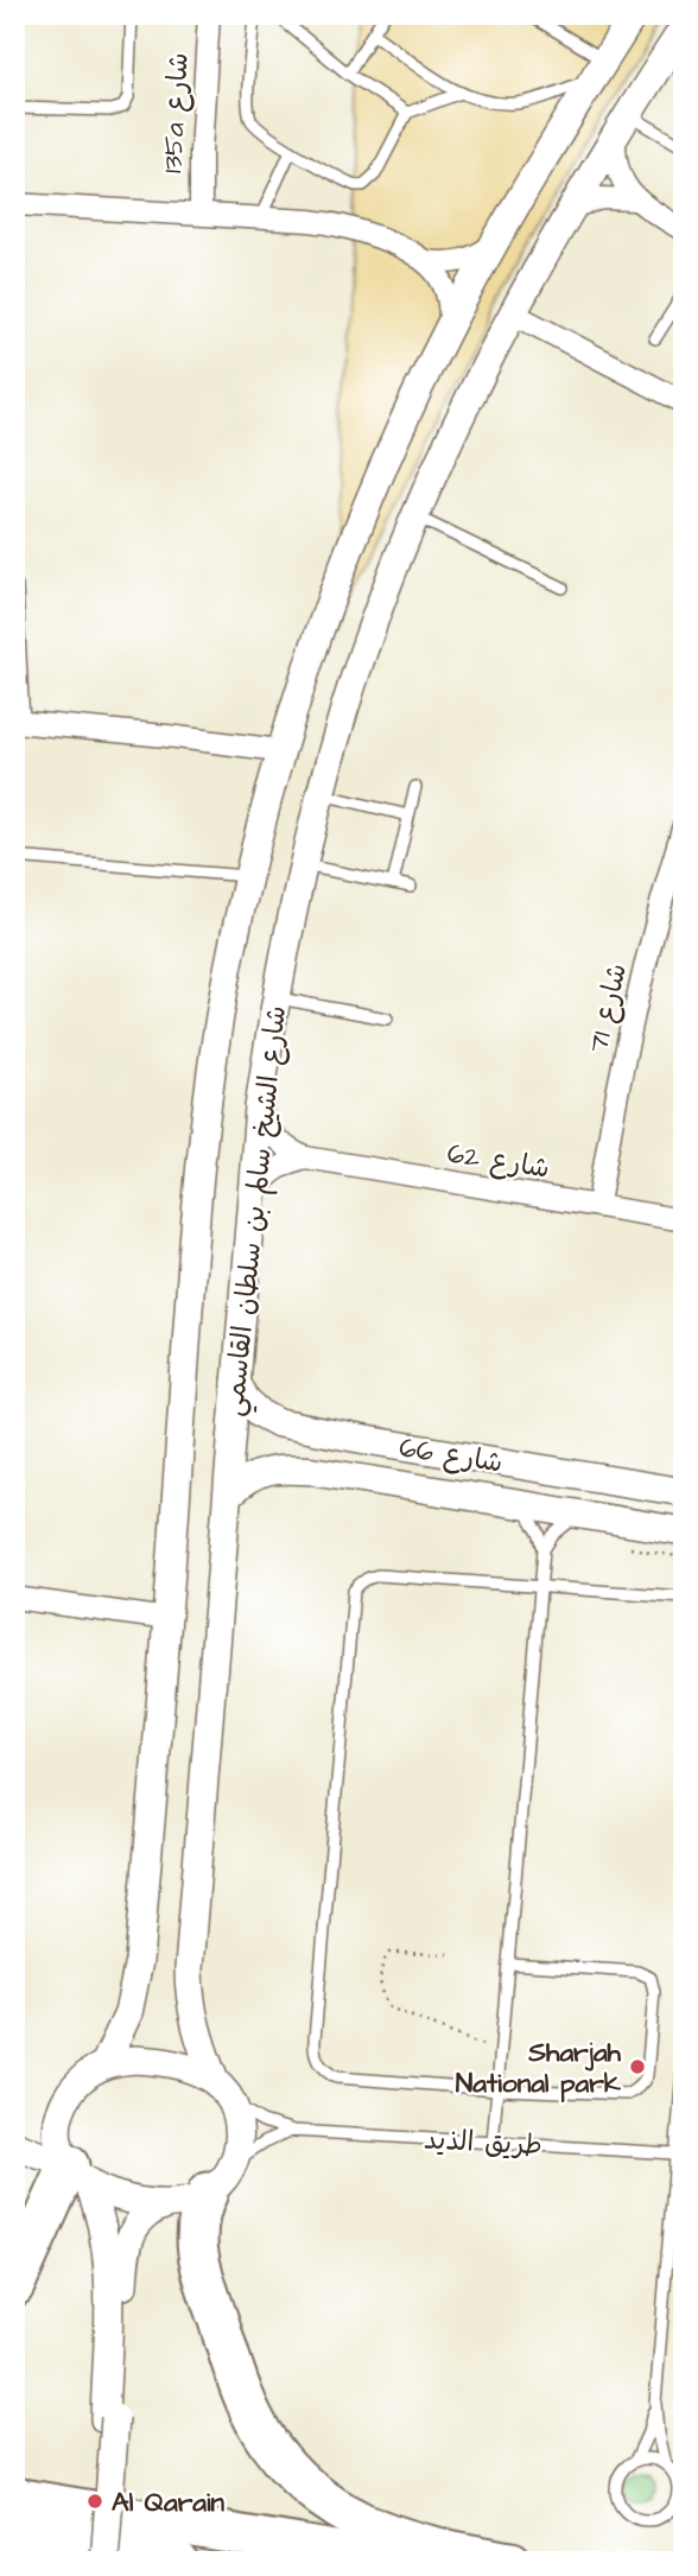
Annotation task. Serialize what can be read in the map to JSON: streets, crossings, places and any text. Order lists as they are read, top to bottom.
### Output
{
  "streets": {
    "street": [
      "135a شارع",
      "شارع 71",
      "شارع 62",
      "شارع الشيخ سالم بن سلطان القاسمي",
      "شارع 66"
    ],
    "lane": ["طريق الذيد"]
  },
  "crossings": [
    ["شارع 71", "شارع 62"],
    ["شارع 62", "شارع الشيخ سالم بن سلطان القاسمي"],
    ["شارع الشيخ سالم بن سلطان القاسمي", "شارع 66"],
    ["شارع الشيخ سالم بن سلطان القاسمي", "طريق الذيد"]
  ],
  "places": ["Sharjah National park", "Al Qarain"]
}
